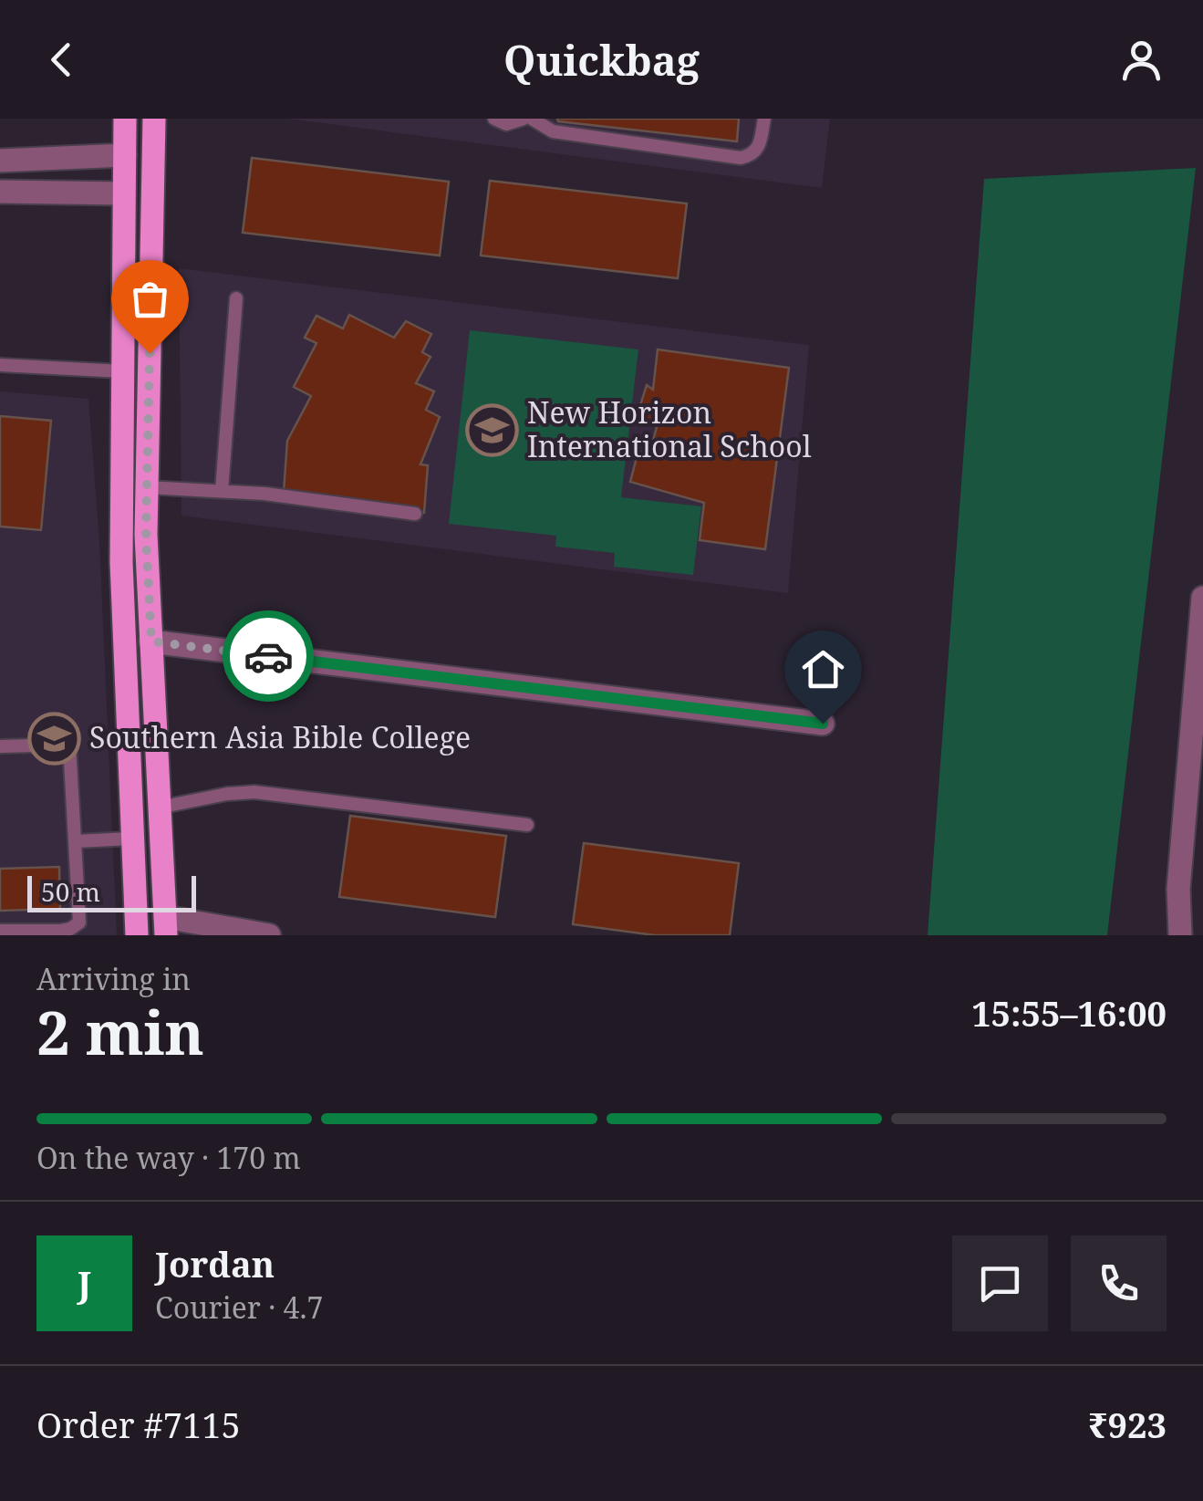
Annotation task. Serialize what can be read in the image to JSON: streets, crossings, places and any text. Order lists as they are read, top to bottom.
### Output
{
  "places": {
    "school or university": ["New Horizon International School", "Southern Asia Bible College"]
  },
  "scale_bar": "50 m",
  "page": {
    "header": "Quickbag",
    "scale": "50 m",
    "heading": ["2 min", "Arriving in", "15:55–16:00"],
    "panel": [
      "Jordan",
      "Courier · 4.7",
      "Order #7115",
      "₹923"
    ],
    "bar": "On the way · 170 m",
    "round": "J"
  }
}
